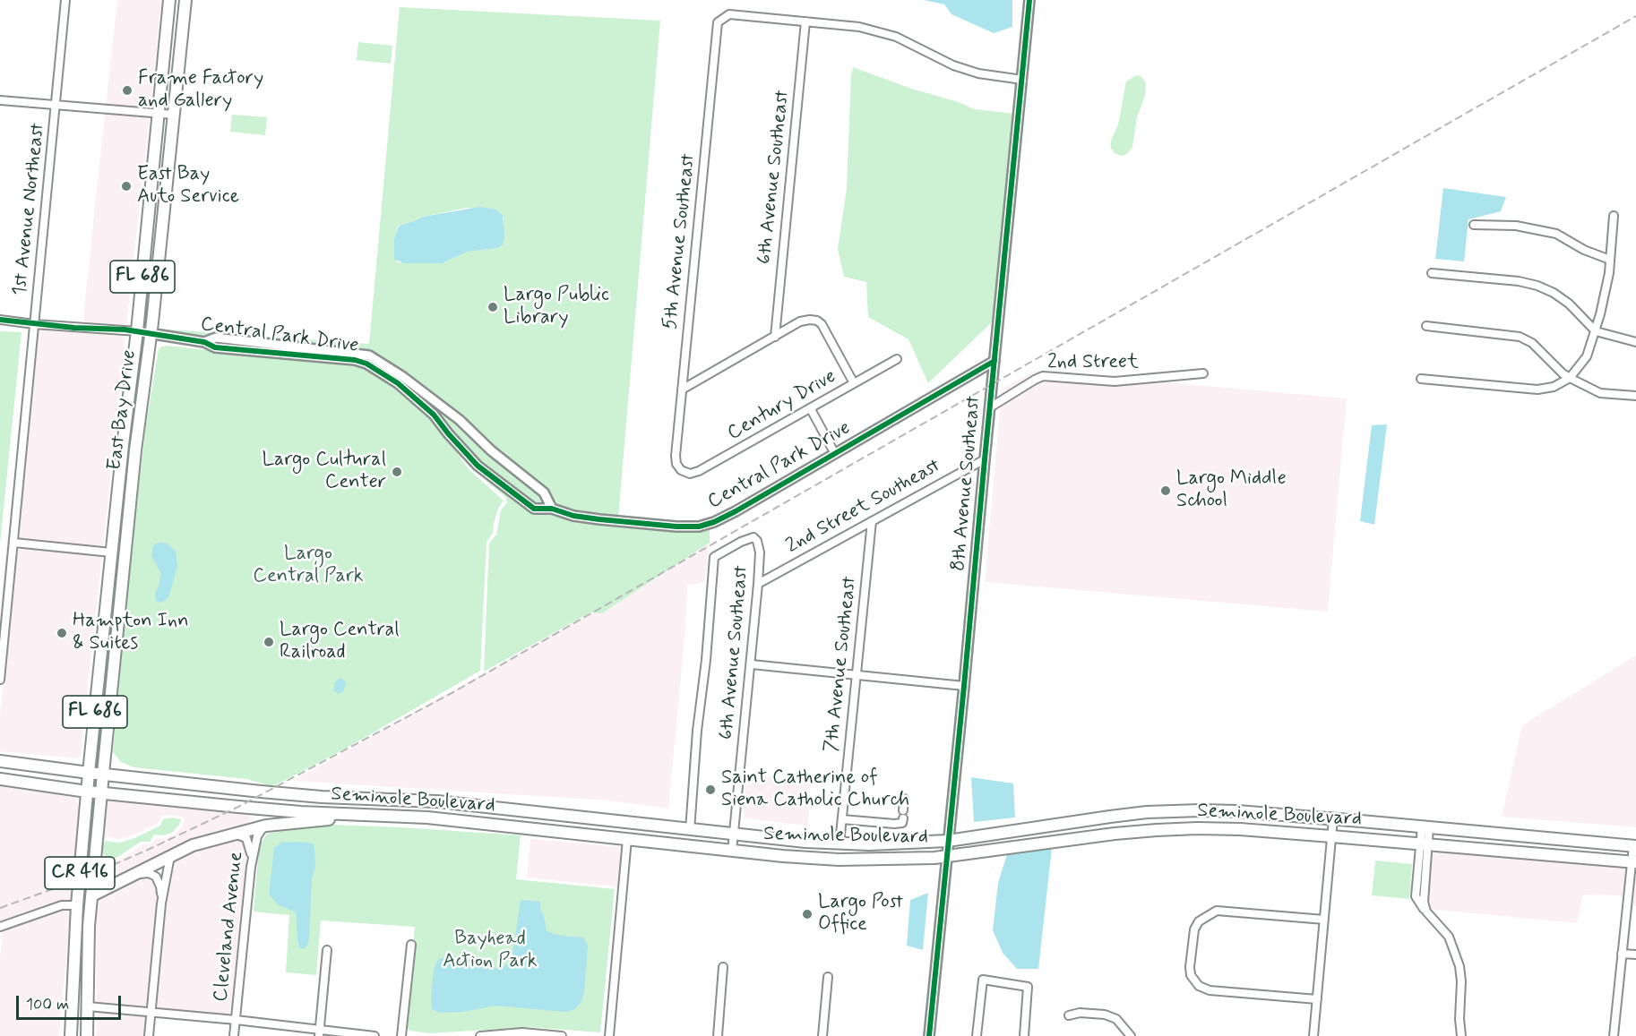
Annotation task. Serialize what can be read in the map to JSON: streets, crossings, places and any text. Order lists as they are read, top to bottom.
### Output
{
  "streets": {
    "main road": [
      "FL 686",
      "East Bay Drive",
      "Seminole Boulevard",
      "CR 416"
    ],
    "street": [
      "6th Avenue Southeast",
      "1st Avenue Northeast",
      "5th Avenue Southeast",
      "Central Park Drive",
      "2nd Street",
      "Century Drive",
      "8th Avenue Southeast",
      "2nd Street Southeast",
      "7th Avenue Southeast",
      "Cleveland Avenue"
    ]
  },
  "crossings": [
    ["6th Avenue Southeast", "5th Avenue Southeast"],
    ["6th Avenue Southeast", "2nd Street Southeast"],
    ["6th Avenue Southeast", "Seminole Boulevard"],
    ["5th Avenue Southeast", "Century Drive"],
    ["Central Park Drive", "East Bay Drive"],
    ["Central Park Drive", "8th Avenue Southeast"],
    ["2nd Street", "8th Avenue Southeast"],
    ["East Bay Drive", "Seminole Boulevard"],
    ["East Bay Drive", "CR 416"],
    ["8th Avenue Southeast", "2nd Street Southeast"],
    ["8th Avenue Southeast", "Seminole Boulevard"],
    ["2nd Street Southeast", "7th Avenue Southeast"],
    ["7th Avenue Southeast", "Seminole Boulevard"],
    ["Seminole Boulevard", "CR 416"]
  ],
  "parks": ["Largo Central Park", "Bayhead Action Park"],
  "places": [
    "Frame Factory and Gallery",
    "East Bay Auto Service",
    "Largo Public Library",
    "Largo Cultural Center",
    "Largo Middle School",
    "Hampton Inn & Suites",
    "Largo Central Railroad",
    "Saint Catherine of Siena Catholic Church",
    "Largo Post Office"
  ],
  "scale_bar": "100 m"
}
